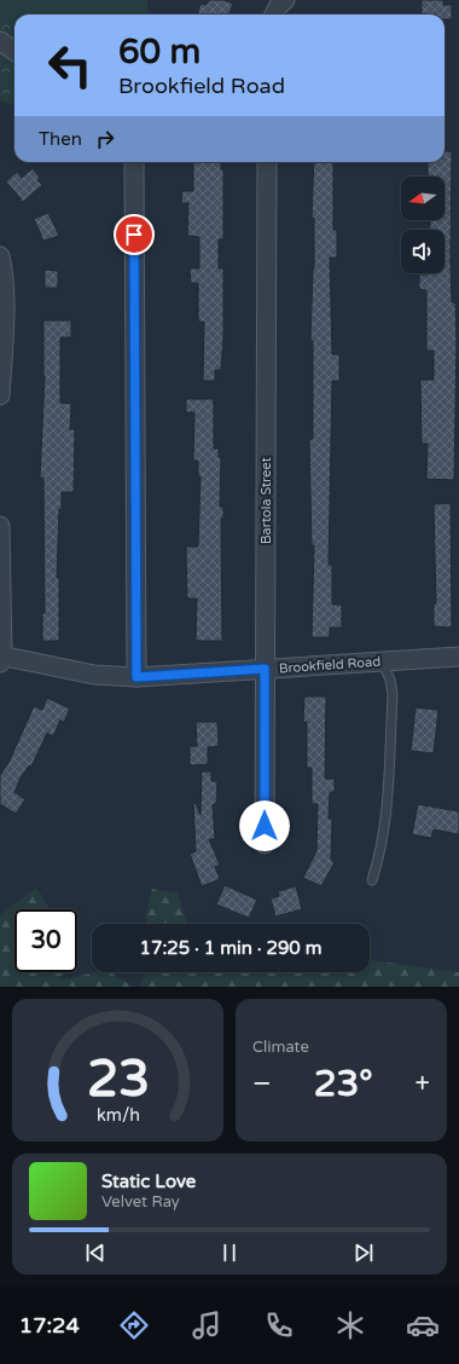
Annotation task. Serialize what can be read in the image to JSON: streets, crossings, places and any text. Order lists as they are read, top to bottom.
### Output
{
  "streets": {
    "street": ["Bartola Street", "Brookfield Road"]
  },
  "crossings": [
    ["Bartola Street", "Brookfield Road"]
  ],
  "north": "left",
  "page": {
    "turn": ["60 m", "Brookfield Road"],
    "then": "Then",
    "limit": "30",
    "trip": "17:25 · 1 min · 290 m",
    "tile": "Climate",
    "heat": ["−", "23°", "+"],
    "song": ["Static Love", "Velvet Ray"],
    "tabs": "17:24",
    "gauge": ["23", "km/h"]
  }
}
